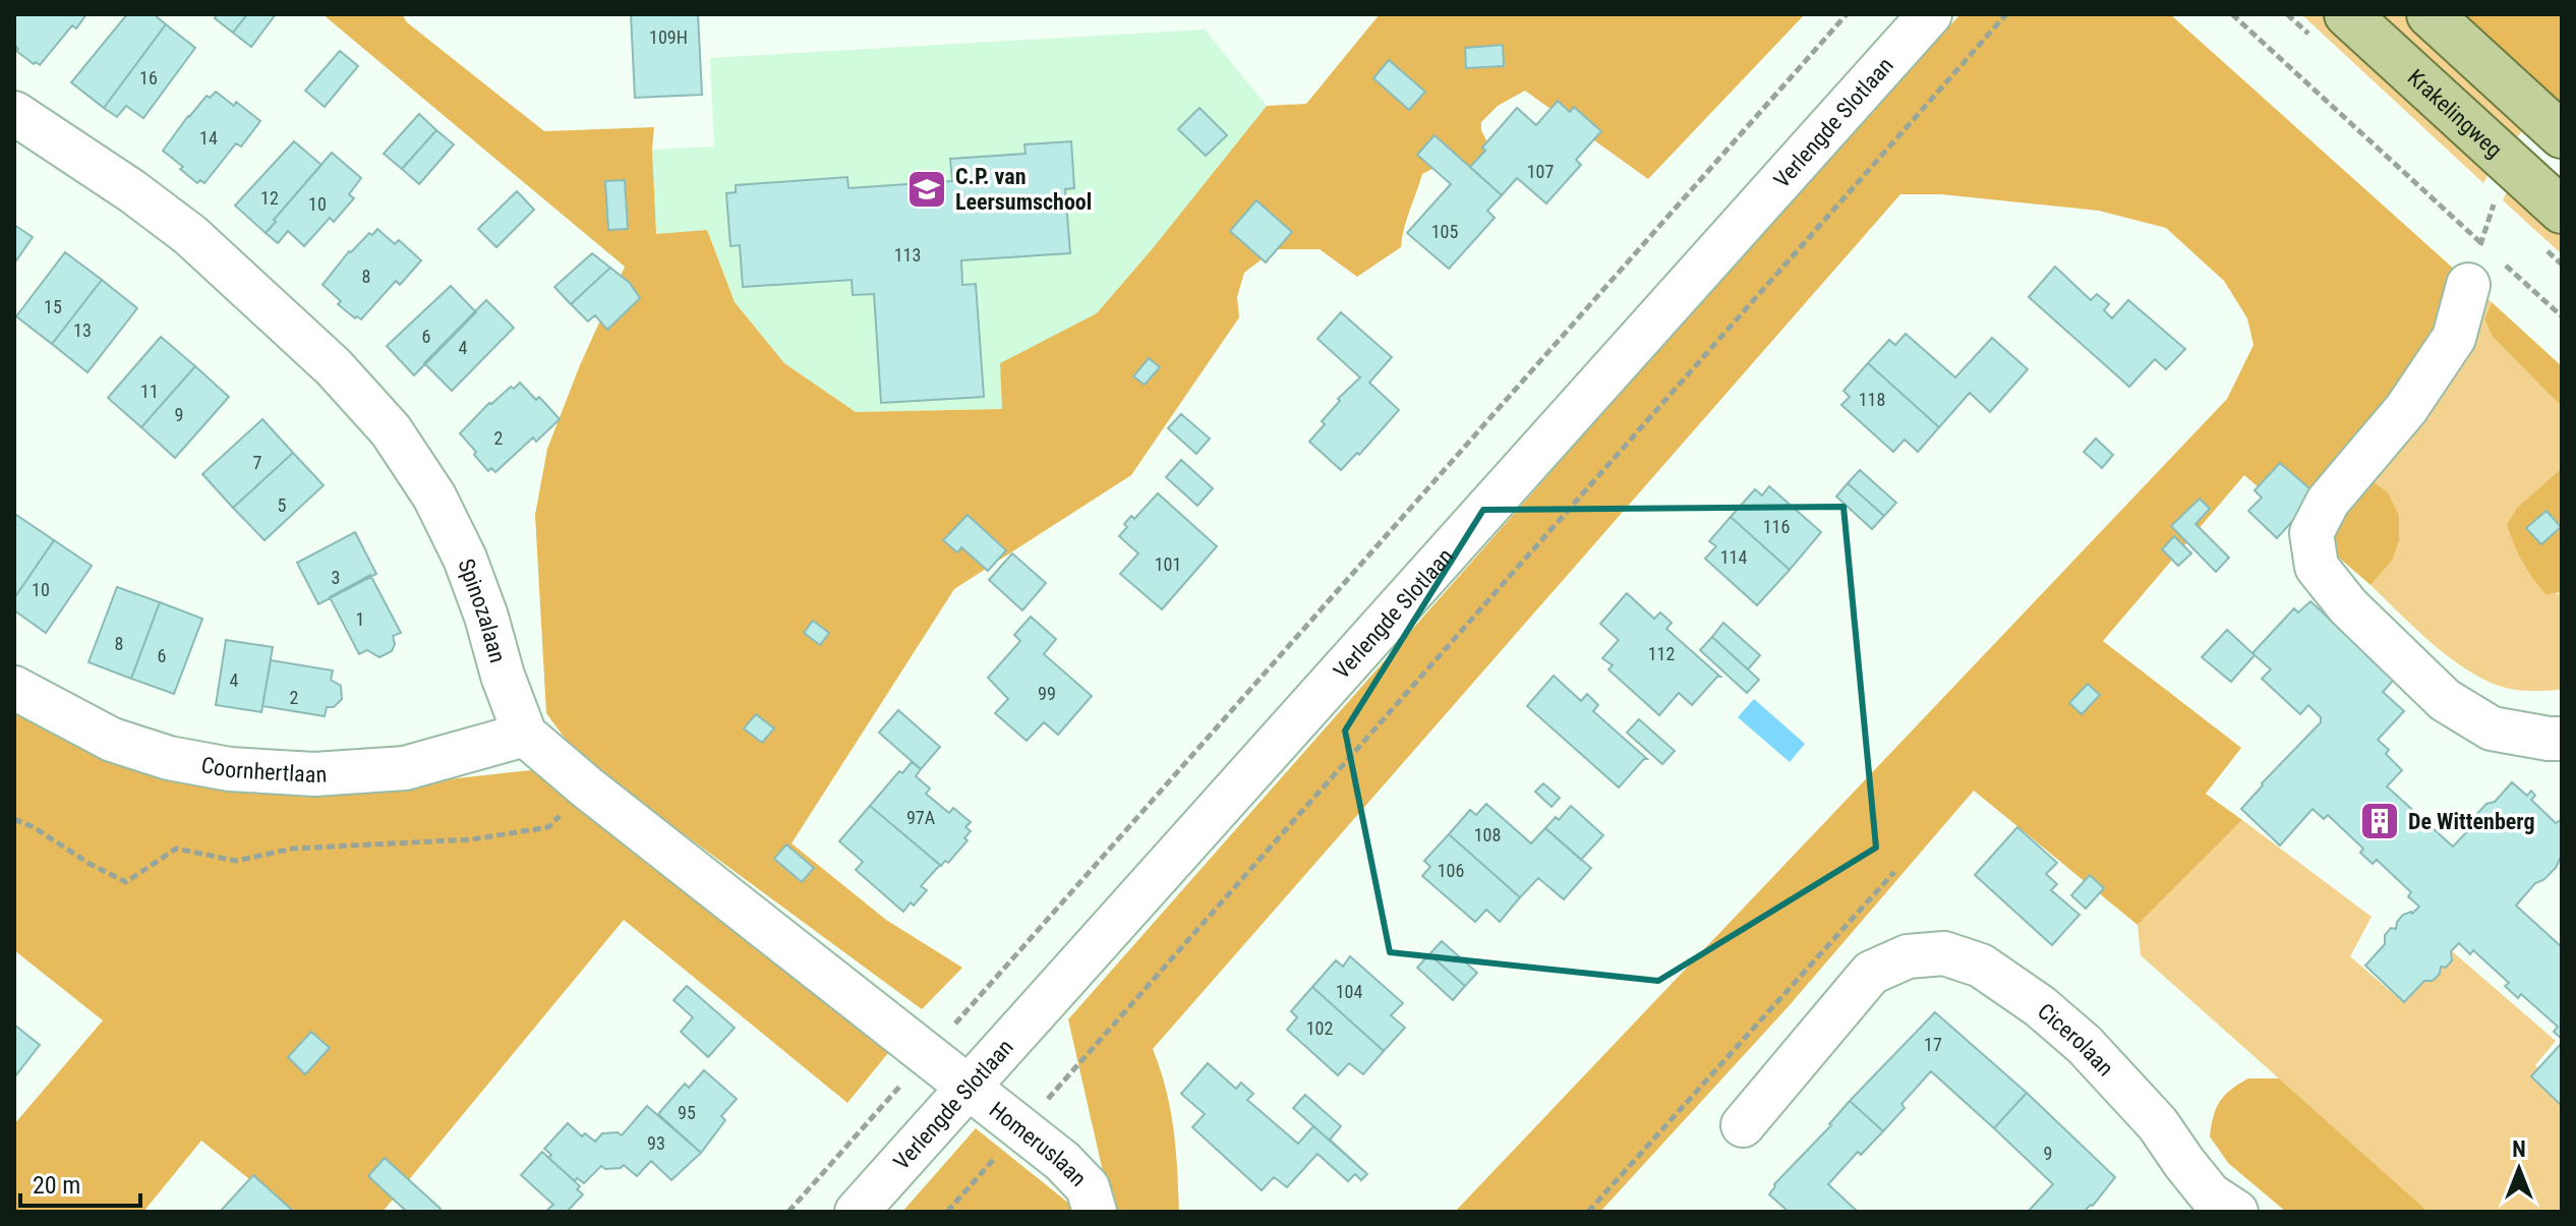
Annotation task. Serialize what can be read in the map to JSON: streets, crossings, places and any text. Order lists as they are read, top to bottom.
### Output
{
  "streets": {
    "main road": ["Krakelingweg"],
    "street": [
      "Verlengde Slotlaan",
      "Spinozalaan",
      "Coornhertlaan",
      "Cicerolaan",
      "Homeruslaan"
    ]
  },
  "crossings": [
    ["Verlengde Slotlaan", "Spinozalaan"],
    ["Verlengde Slotlaan", "Homeruslaan"],
    ["Spinozalaan", "Coornhertlaan"],
    ["Spinozalaan", "Homeruslaan"]
  ],
  "places": {
    "school or university": ["C.P. van Leersumschool"],
    "building": ["De Wittenberg"]
  },
  "house_numbers": [
    "109H",
    "16",
    "14",
    "107",
    "12",
    "10",
    "105",
    "113",
    "8",
    "15",
    "13",
    "6",
    "4",
    "11",
    "118",
    "9",
    "2",
    "7",
    "5",
    "116",
    "114",
    "101",
    "3",
    "10",
    "1",
    "8",
    "112",
    "6",
    "4",
    "99",
    "2",
    "97A",
    "108",
    "106",
    "104",
    "102",
    "17",
    "95",
    "93",
    "9"
  ],
  "scale_bar": "20 m",
  "north": "top"
}
